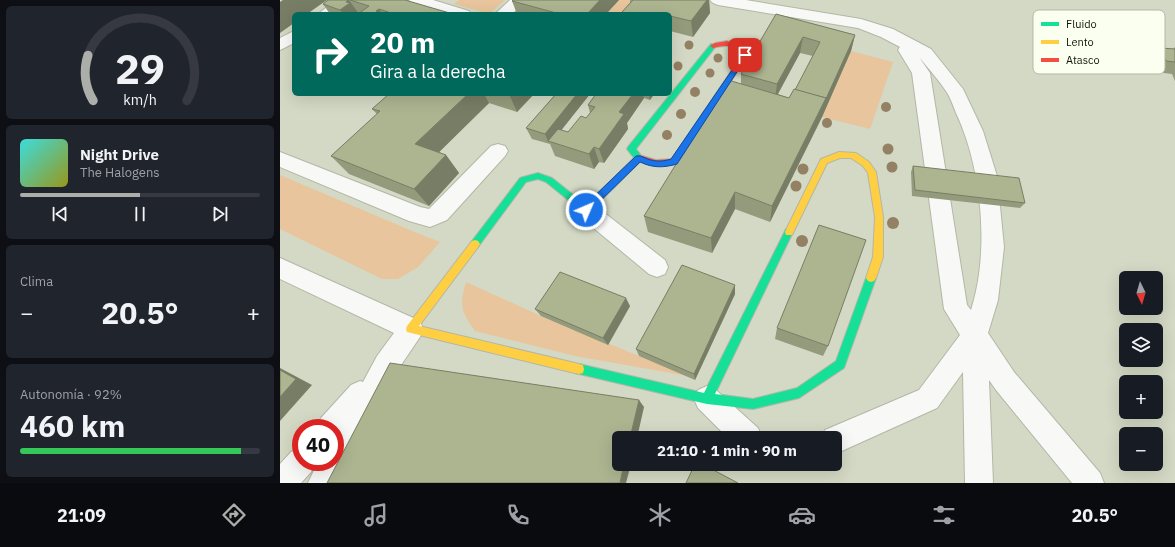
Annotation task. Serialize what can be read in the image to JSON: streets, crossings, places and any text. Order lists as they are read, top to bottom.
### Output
{
  "legend": ["Fluido", "Lento", "Atasco"],
  "north": "bottom",
  "page": {
    "turn": ["20 m", "Gira a la derecha"],
    "song": ["Night Drive", "The Halogens"],
    "tile": [
      "Clima",
      ["Autonomía · 92%", "460 km"]
    ],
    "map_buttons": ["+", "−"],
    "heat": ["−", "20.5°", "+"],
    "limit": "40",
    "trip": "21:10 · 1 min · 90 m",
    "tabs": ["21:09", "20.5°"],
    "gauge": ["29", "km/h"]
  }
}
